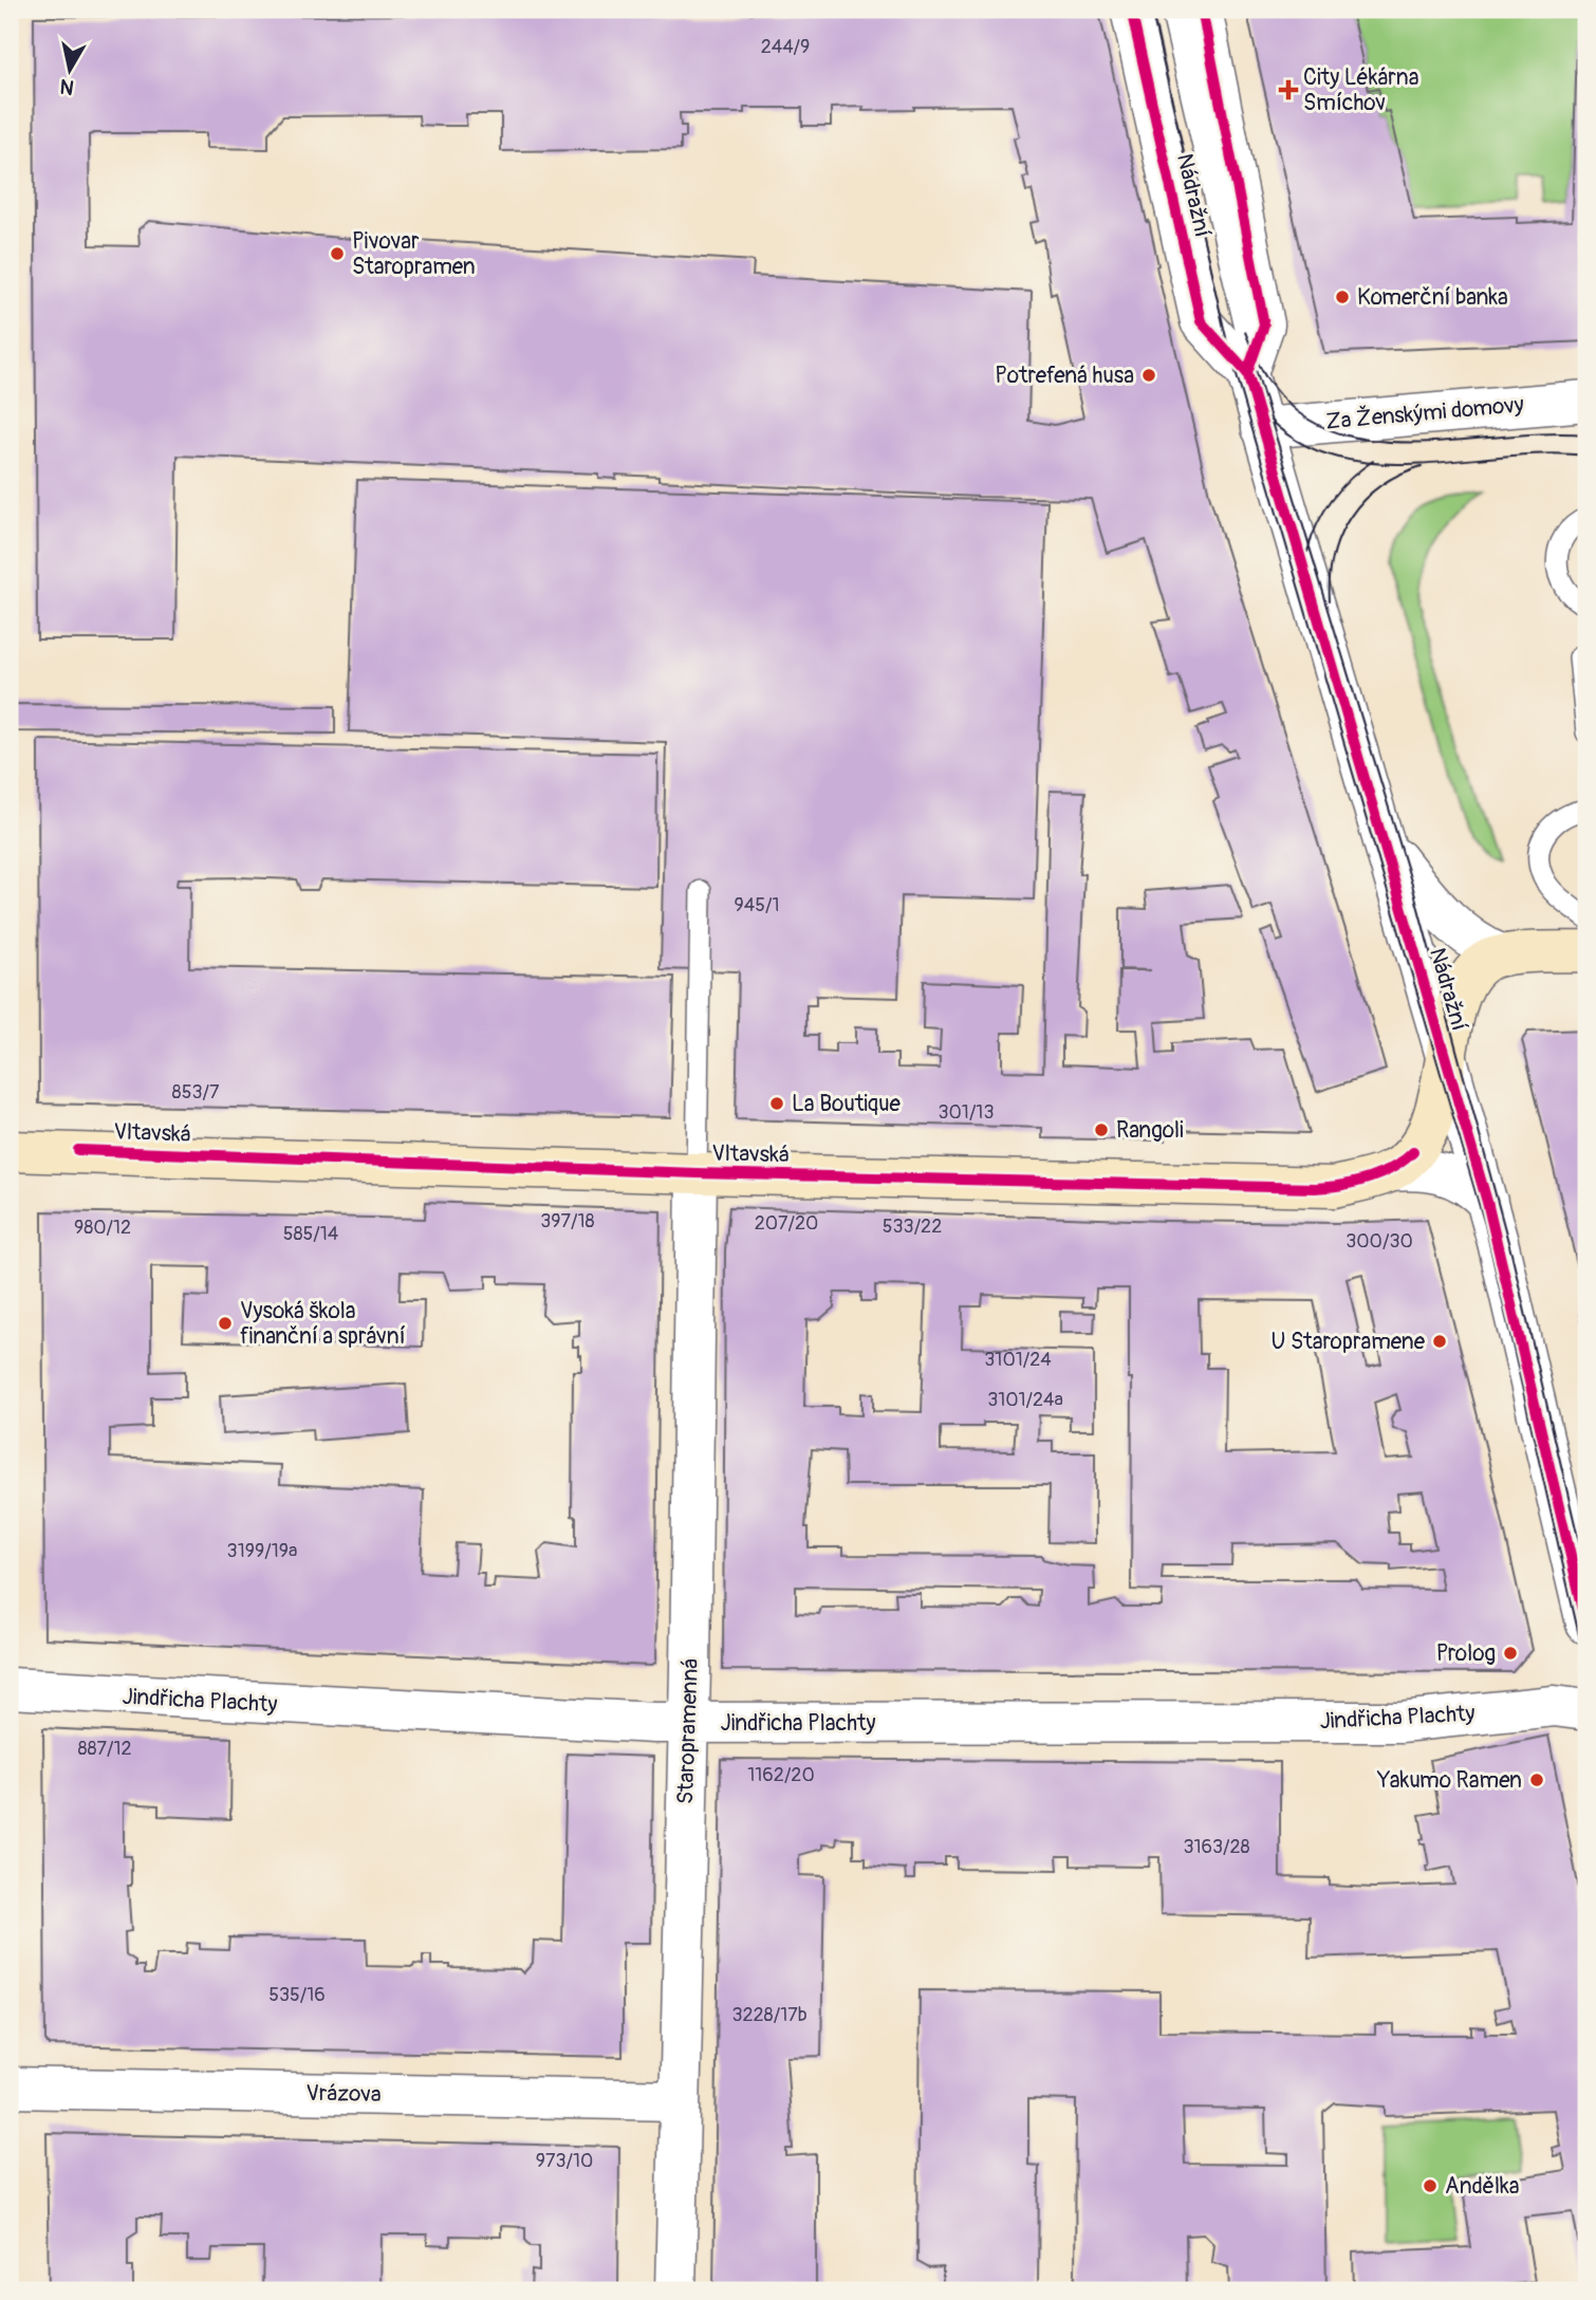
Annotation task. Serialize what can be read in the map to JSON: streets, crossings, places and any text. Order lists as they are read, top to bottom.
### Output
{
  "streets": {
    "main road": ["Vltavská"],
    "street": [
      "Nádražní",
      "Za Ženskými domovy",
      "Jindřicha Plachty",
      "Staropramenná",
      "Vrázova"
    ]
  },
  "crossings": [
    ["Nádražní", "Za Ženskými domovy"],
    ["Nádražní", "Vltavská"],
    ["Vltavská", "Staropramenná"],
    ["Jindřicha Plachty", "Staropramenná"],
    ["Staropramenná", "Vrázova"]
  ],
  "places": {
    "health": ["City Lékárna Smíchov"],
    "other": [
      "Pivovar Staropramen",
      "Komerční banka",
      "Potrefená husa",
      "La Boutique",
      "Rangoli",
      "Vysoká škola finanční a správní",
      "U Staropramene",
      "Prolog",
      "Yakumo Ramen",
      "Andělka"
    ]
  },
  "house_numbers": [
    "244/9",
    "945/1",
    "853/7",
    "301/13",
    "397/18",
    "207/20",
    "533/22",
    "980/12",
    "585/14",
    "300/30",
    "3101/24",
    "3101/24a",
    "3199/19a",
    "887/12",
    "1162/20",
    "3163/28",
    "535/16",
    "3228/17b",
    "973/10"
  ],
  "north": "bottom"
}
